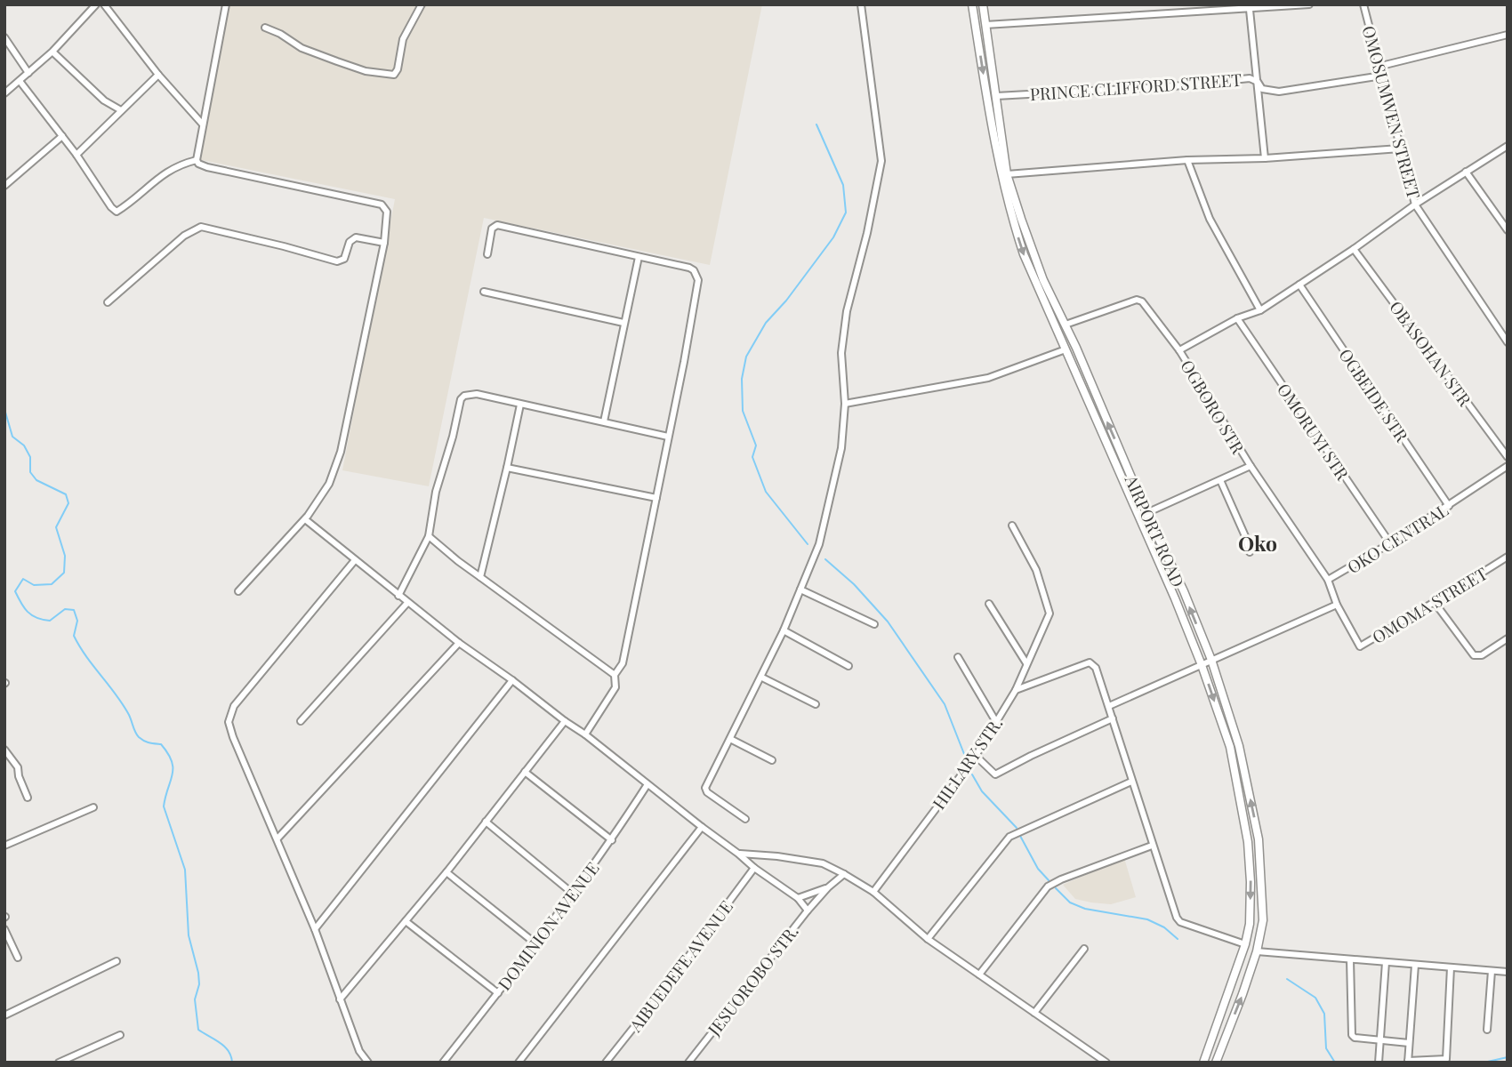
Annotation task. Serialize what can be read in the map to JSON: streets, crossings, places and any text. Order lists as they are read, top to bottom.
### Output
{
  "streets": {
    "main road": ["AIRPORT ROAD"],
    "street": [
      "PRINCE CLIFFORD STREET",
      "OMOSUMWEN STREET",
      "OBASOHAN STR",
      "OGBEIDE STR",
      "OGBORO STR",
      "OMORUYI STR",
      "OKO CENTRAL",
      "OMOMA STREET",
      "HILLARY STR.",
      "DOMINION AVENUE",
      "AIBUEDEFE AVENUE",
      "JESUOROBO STR."
    ]
  },
  "crossings": [
    ["PRINCE CLIFFORD STREET", "OMOSUMWEN STREET"],
    ["PRINCE CLIFFORD STREET", "AIRPORT ROAD"],
    ["OGBEIDE STR", "OKO CENTRAL"],
    ["OGBORO STR", "AIRPORT ROAD"],
    ["OGBORO STR", "OKO CENTRAL"],
    ["OMORUYI STR", "OKO CENTRAL"],
    ["OKO CENTRAL", "OMOMA STREET"],
    ["DOMINION AVENUE", "JESUOROBO STR."],
    ["AIBUEDEFE AVENUE", "JESUOROBO STR."]
  ],
  "districts": ["Oko"]
}
